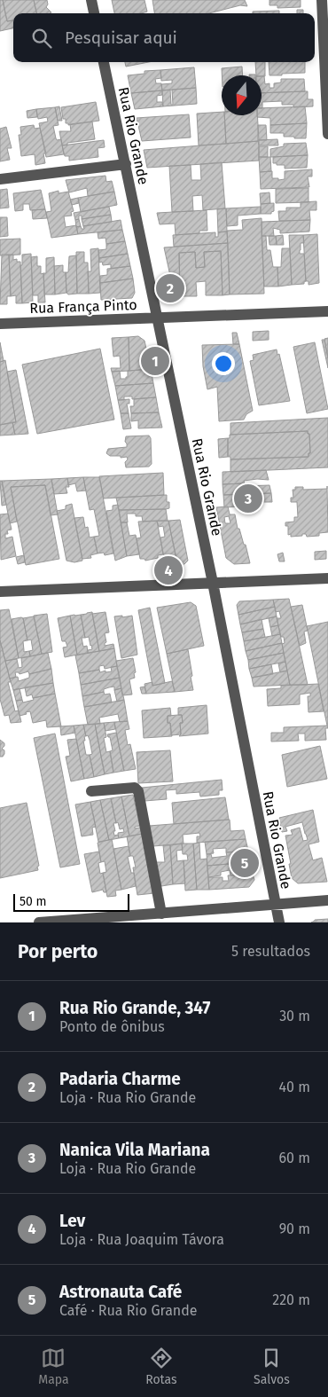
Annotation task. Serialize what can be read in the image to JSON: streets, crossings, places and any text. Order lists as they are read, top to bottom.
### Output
{
  "streets": {
    "street": ["Rua Rio Grande", "Rua França Pinto"]
  },
  "crossings": [
    ["Rua Rio Grande", "Rua França Pinto"]
  ],
  "scale_bar": "50 m",
  "north": "bottom",
  "page": {
    "search": "Pesquisar aqui",
    "pins": [
      "2",
      "1",
      "3",
      "4",
      "5"
    ],
    "scale": "50 m",
    "heading": ["Por perto", "5 resultados"],
    "list": [
      {
        "mark": "1",
        "name": "Rua Rio Grande, 347",
        "note": "Ponto de ônibus",
        "value": "30 m"
      },
      {
        "mark": "2",
        "name": "Padaria Charme",
        "note": "Loja · Rua Rio Grande",
        "value": "40 m"
      },
      {
        "mark": "3",
        "name": "Nanica Vila Mariana",
        "note": "Loja · Rua Rio Grande",
        "value": "60 m"
      },
      {
        "mark": "4",
        "name": "Lev",
        "note": "Loja · Rua Joaquim Távora",
        "value": "90 m"
      },
      {
        "mark": "5",
        "name": "Astronauta Café",
        "note": "Café · Rua Rio Grande",
        "value": "220 m"
      }
    ],
    "nav": ["Mapa", "Rotas", "Salvos"]
  }
}
